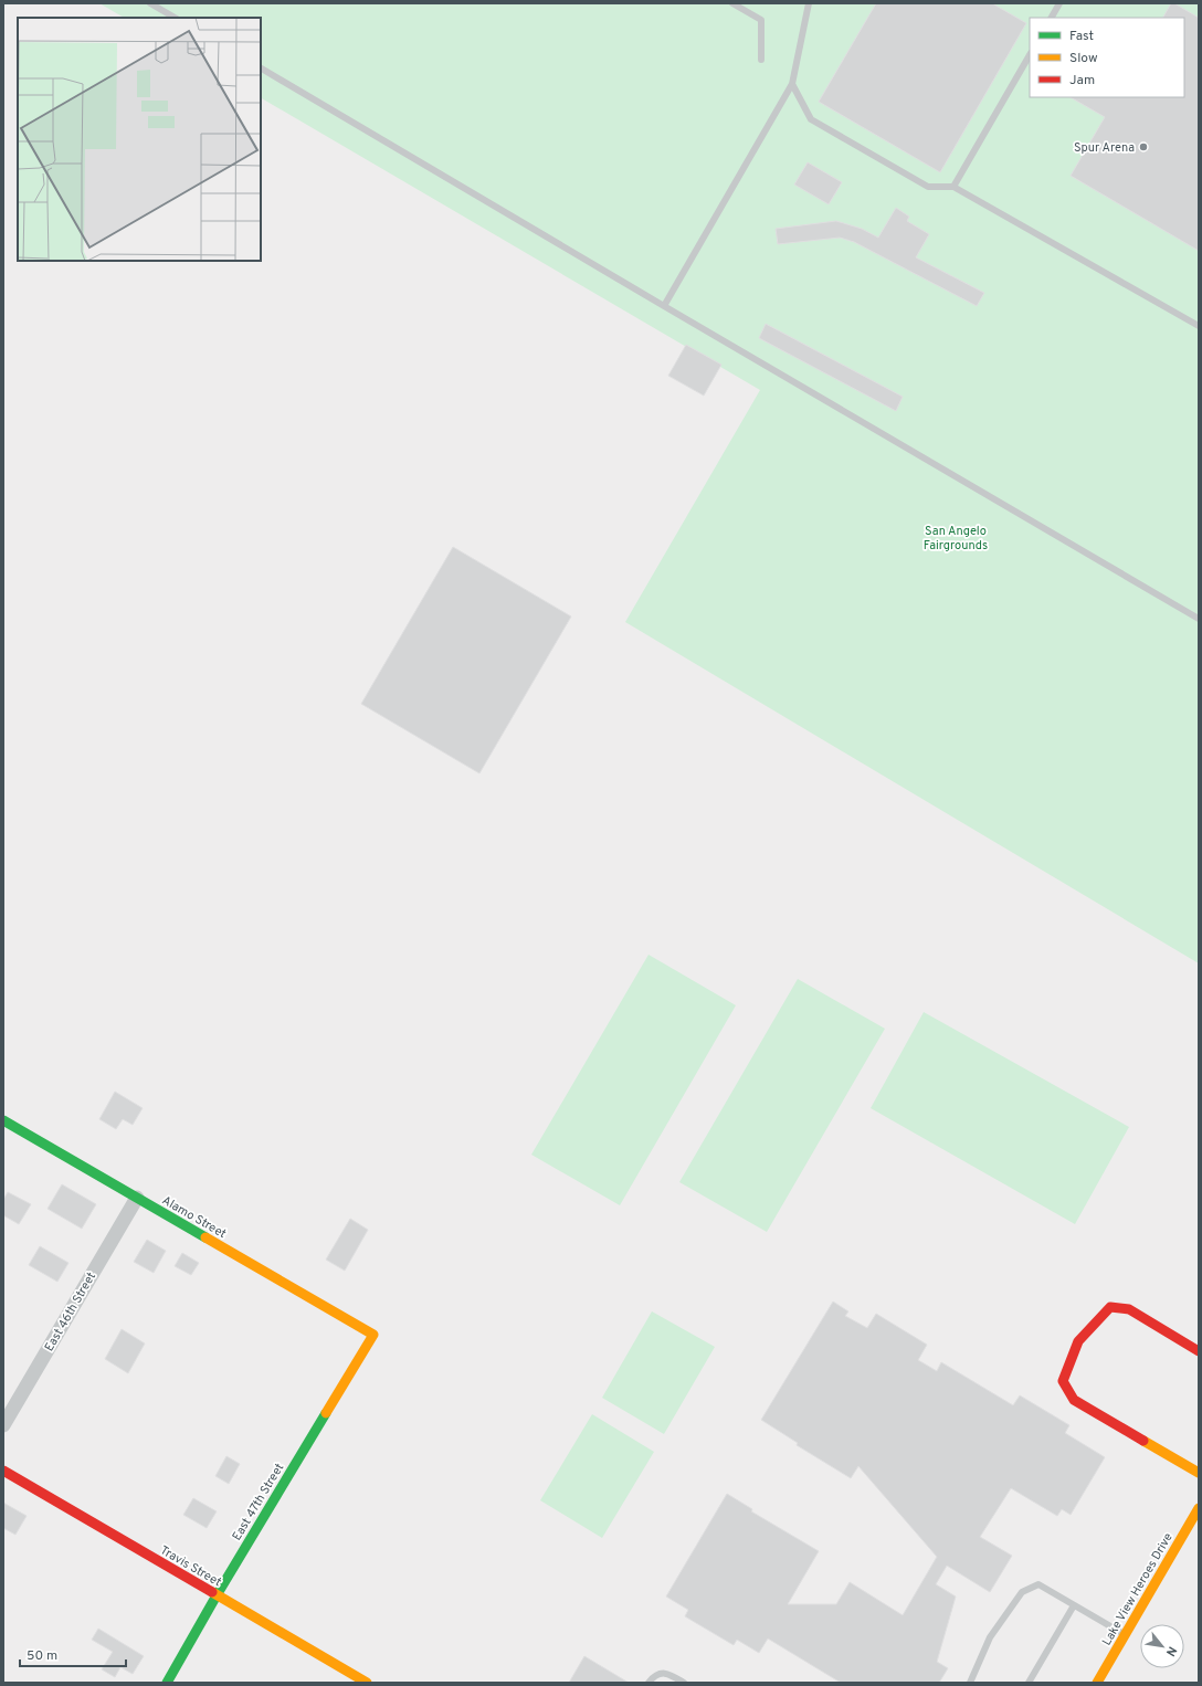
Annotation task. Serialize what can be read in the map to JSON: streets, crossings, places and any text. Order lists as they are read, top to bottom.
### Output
{
  "streets": {
    "street": [
      "Alamo Street",
      "East 46th Street",
      "East 47th Street",
      "Travis Street",
      "Lake View Heroes Drive"
    ]
  },
  "crossings": [
    ["Alamo Street", "East 46th Street"],
    ["Alamo Street", "East 47th Street"],
    ["East 47th Street", "Travis Street"]
  ],
  "parks": ["San Angelo Fairgrounds"],
  "places": ["Spur Arena"],
  "legend": ["Fast", "Slow", "Jam"],
  "scale_bar": "50 m",
  "north": "bottom right"
}
